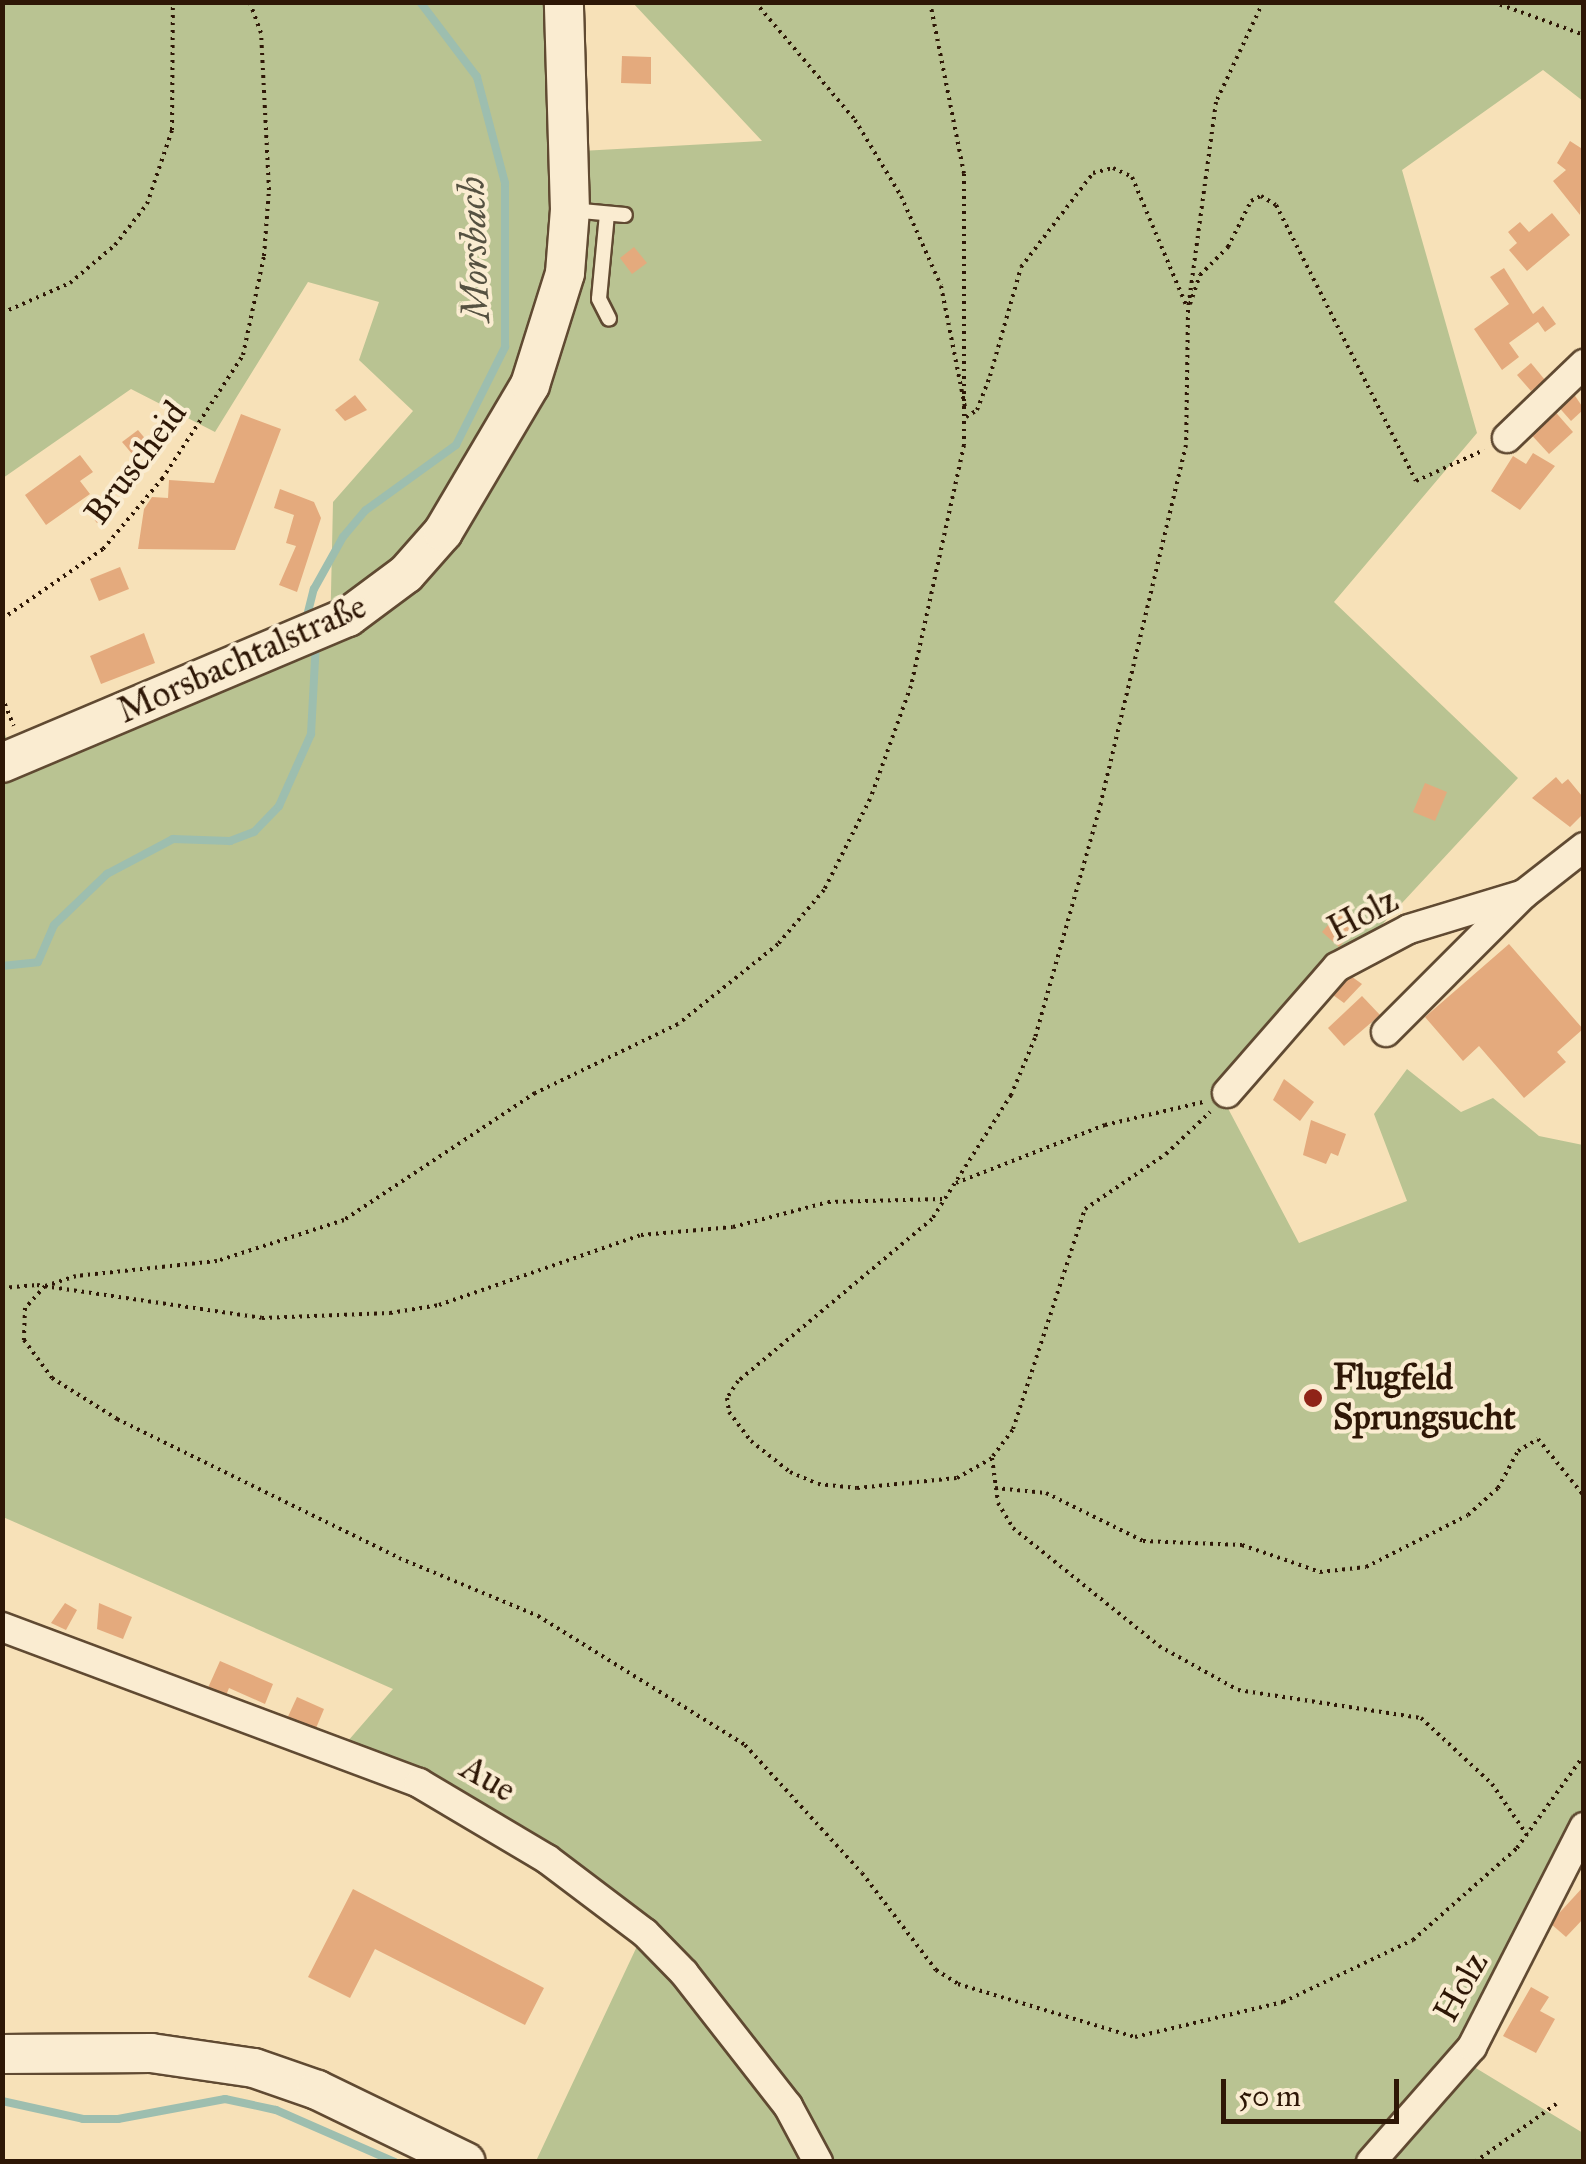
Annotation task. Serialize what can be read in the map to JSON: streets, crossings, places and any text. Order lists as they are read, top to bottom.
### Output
{
  "streets": {
    "main road": ["Morsbachtalstraße"],
    "street": ["Holz", "Aue"],
    "path": ["Bruscheid"]
  },
  "water": ["Morsbach"],
  "places": ["Flugfeld Sprungsucht"],
  "scale_bar": "50 m"
}
